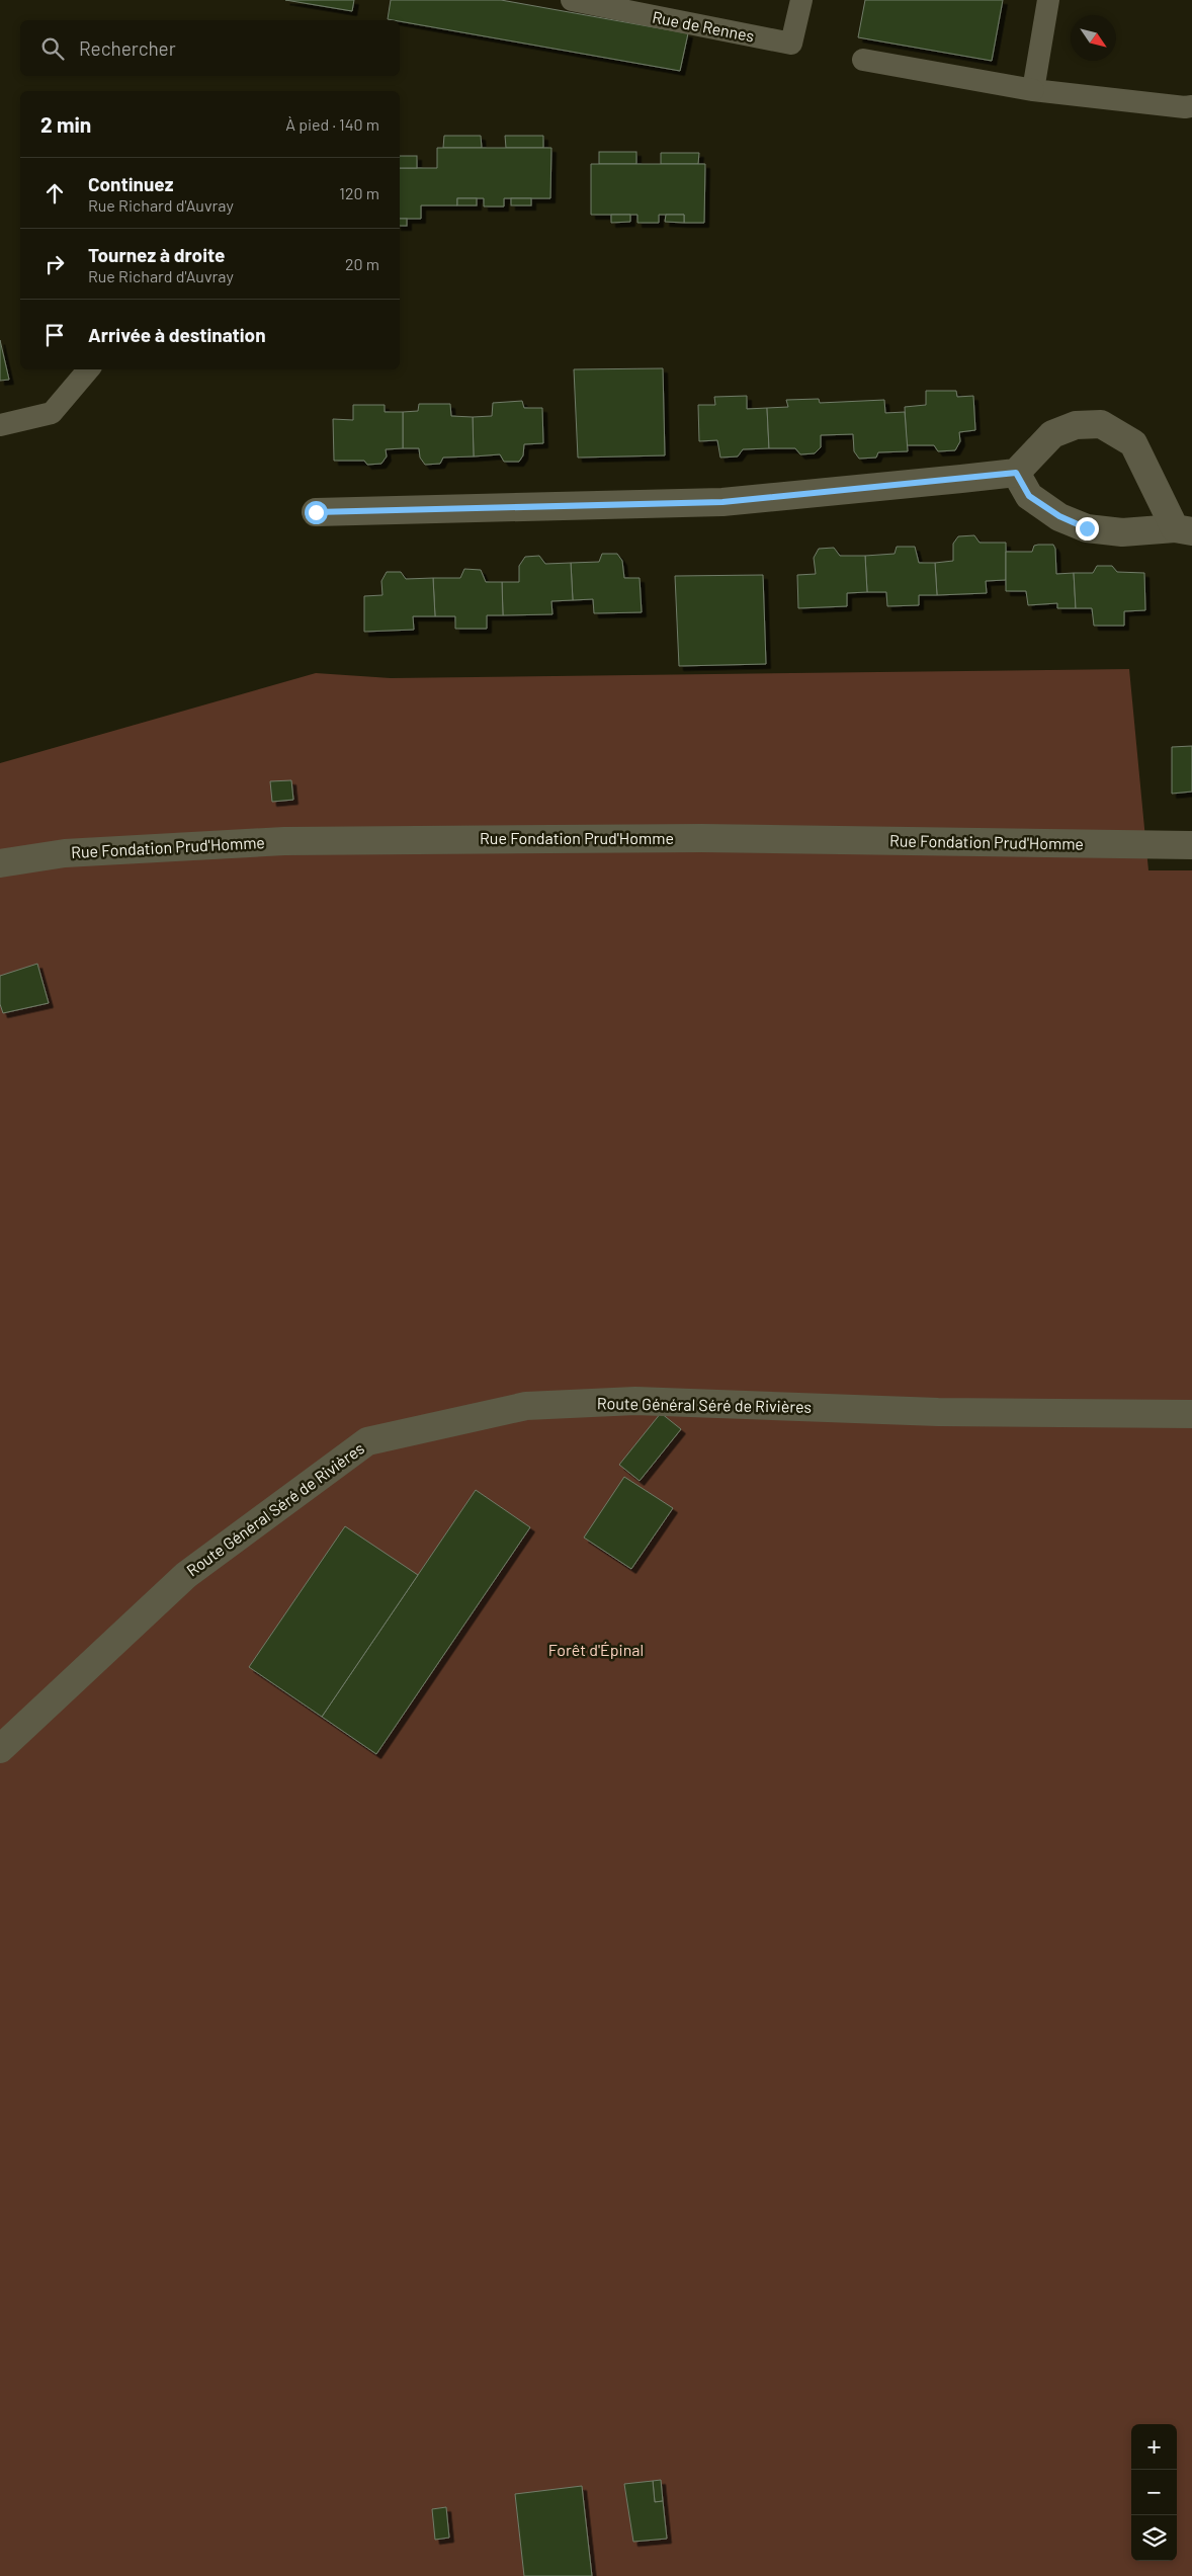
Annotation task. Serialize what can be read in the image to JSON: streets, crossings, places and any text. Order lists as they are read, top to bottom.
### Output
{
  "streets": {
    "street": ["Rue Fondation Prud'Homme", "Route Général Séré de Rivières"],
    "lane": ["Rue de Rennes"]
  },
  "parks": ["Forêt d'Épinal"],
  "north": "bottom right",
  "page": {
    "search": "Rechercher",
    "heading": ["2 min", "À pied · 140 m"],
    "list": [
      ["Continuez", "Rue Richard d'Auvray", "120 m"],
      ["Tournez à droite", "Rue Richard d'Auvray", "20 m"],
      "Arrivée à destination"
    ],
    "map_buttons": ["+", "−"]
  }
}
